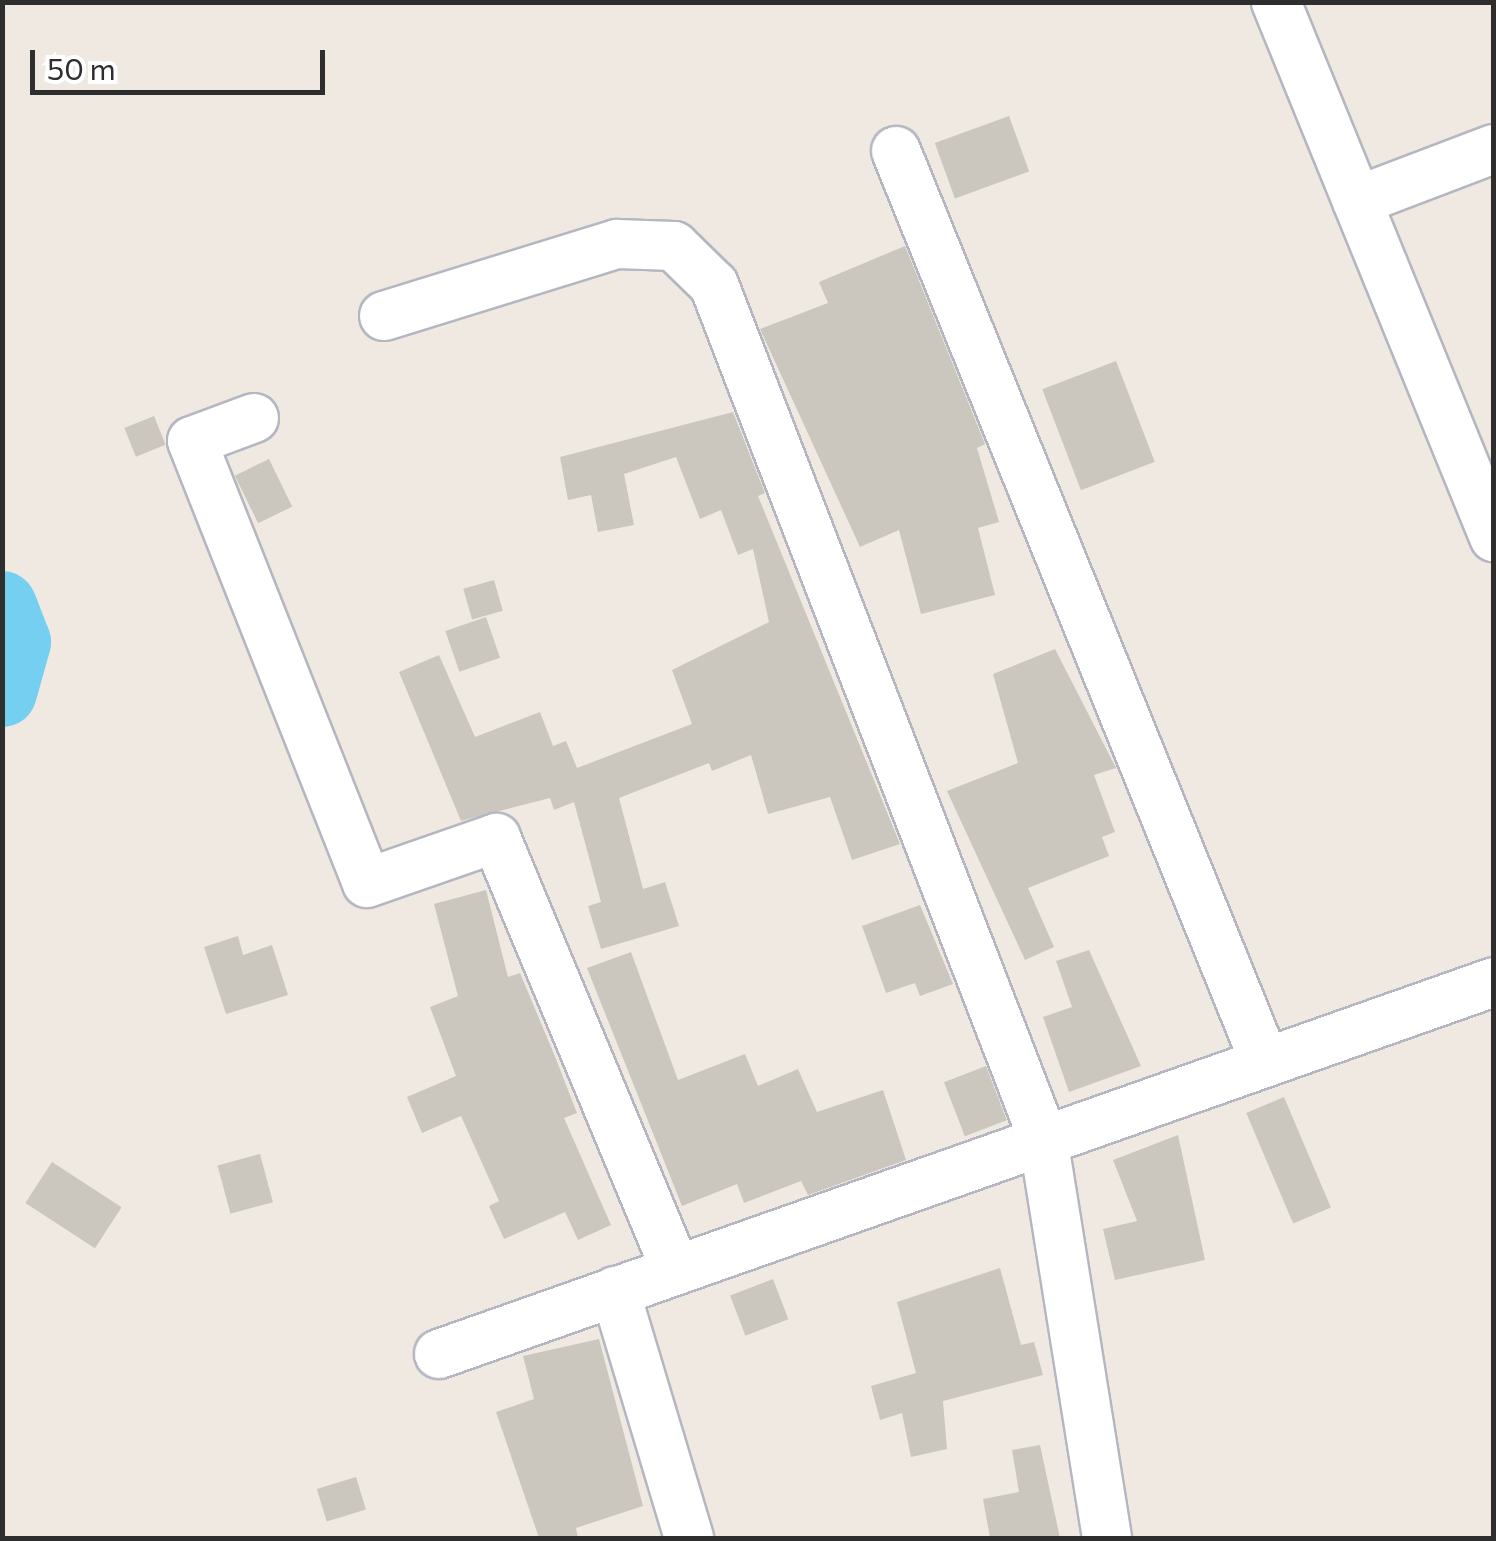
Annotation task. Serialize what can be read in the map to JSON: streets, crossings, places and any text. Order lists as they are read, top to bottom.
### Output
{
  "scale_bar": "50 m"
}
